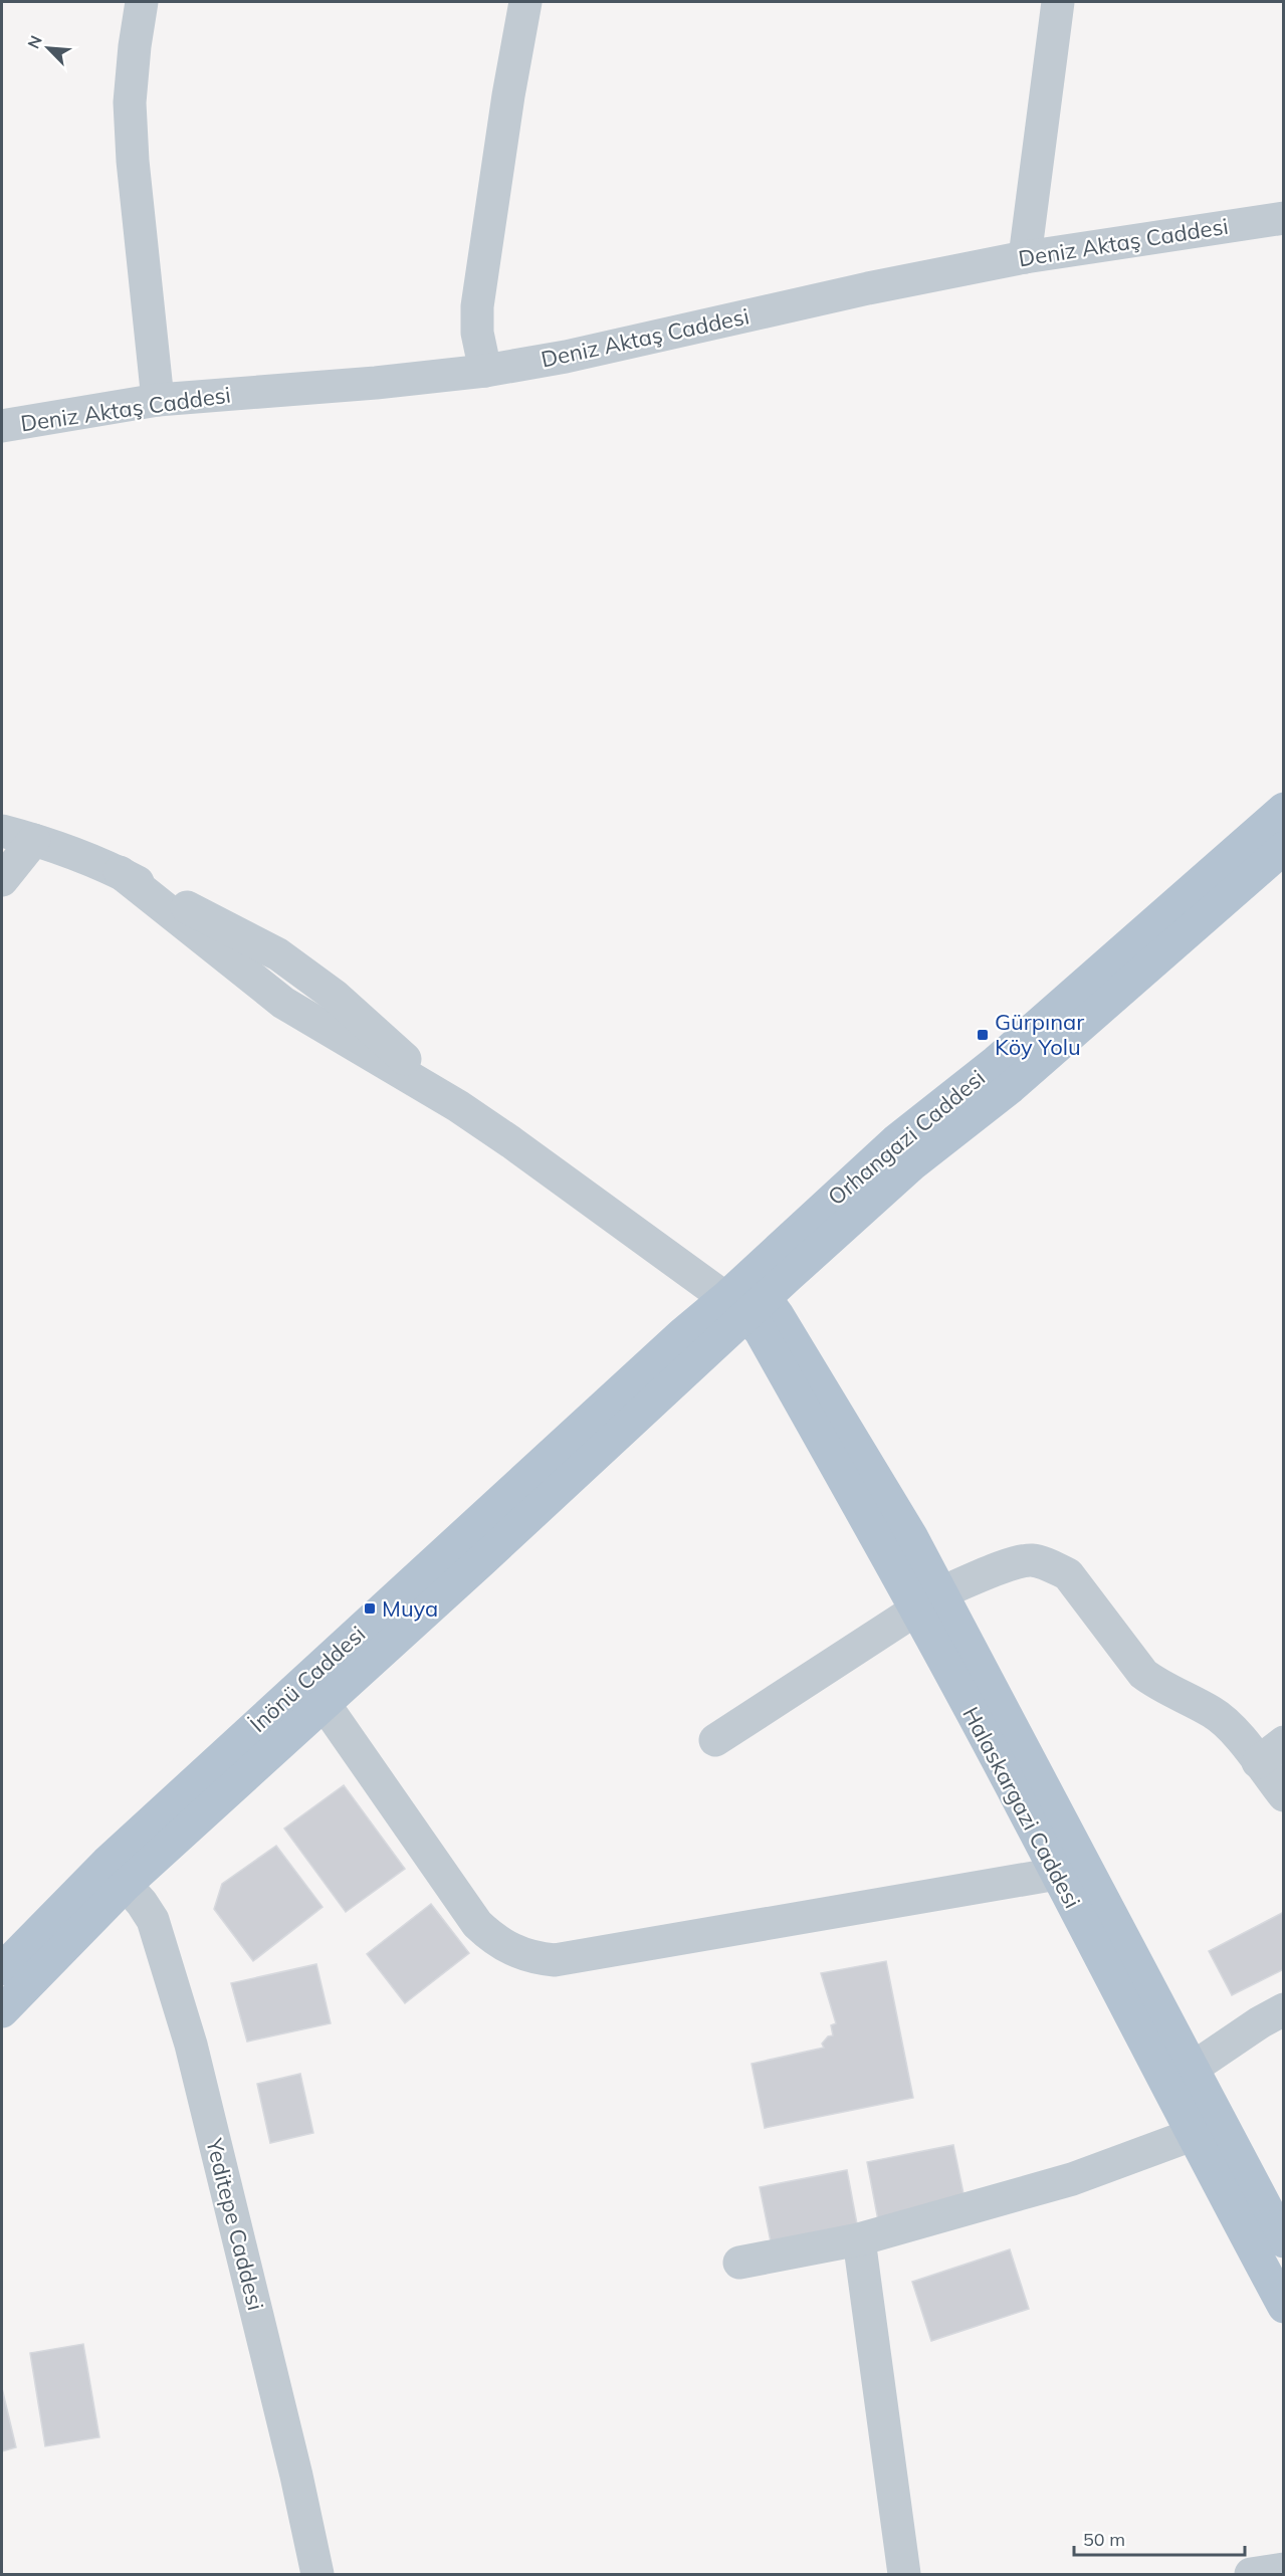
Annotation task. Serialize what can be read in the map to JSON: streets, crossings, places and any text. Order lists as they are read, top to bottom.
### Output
{
  "streets": {
    "main road": ["Orhangazi Caddesi", "Halaskargazi Caddesi"],
    "street": ["Deniz Aktaş Caddesi", "Yeditepe Caddesi"]
  },
  "places": {
    "transit": ["Gürpınar Köy Yolu", "Muya"]
  },
  "scale_bar": "50 m",
  "north": "top left"
}
